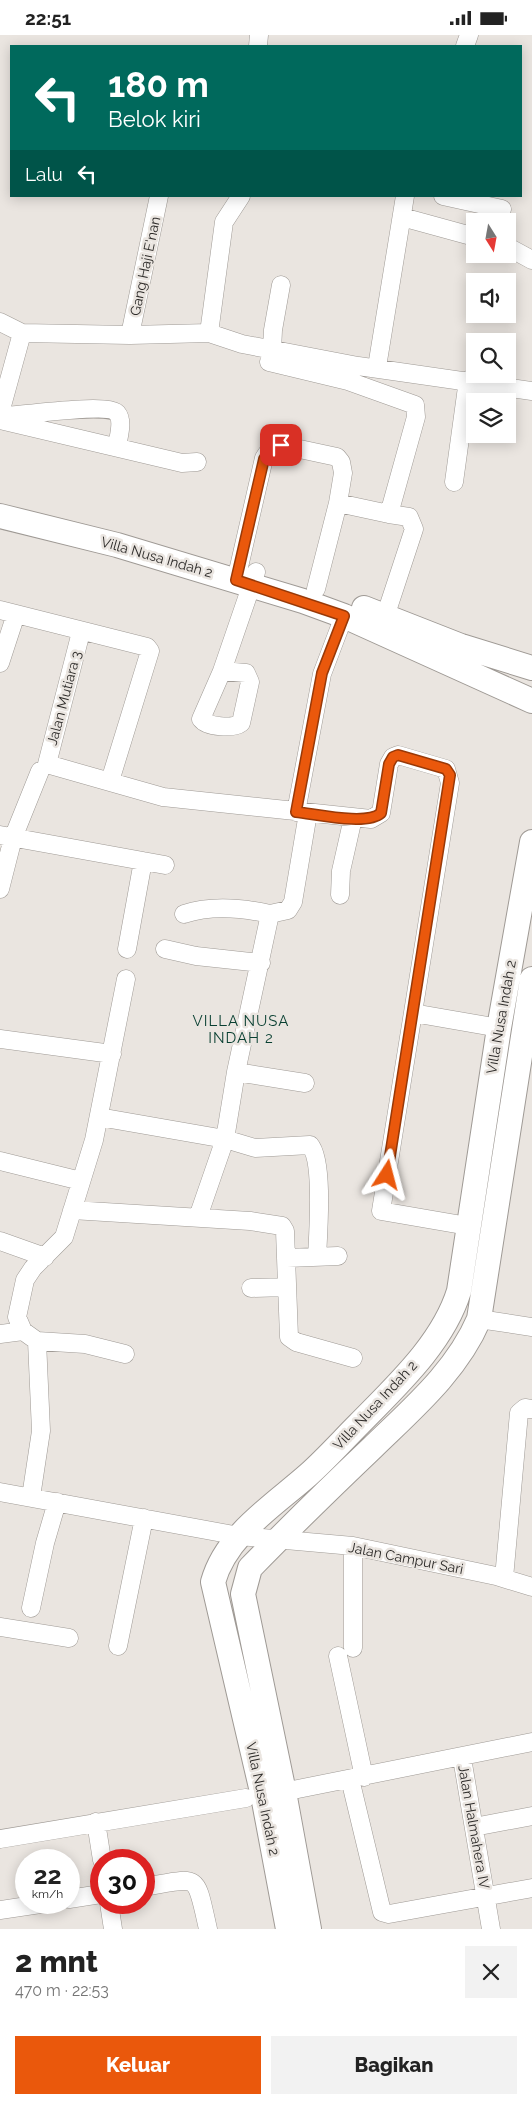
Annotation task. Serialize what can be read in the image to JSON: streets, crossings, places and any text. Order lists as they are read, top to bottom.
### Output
{
  "streets": {
    "street": [
      "Gang Haji E'nan",
      "Villa Nusa Indah 2",
      "Jalan Mutiara 3",
      "Jalan Campur Sari",
      "Jalan Halmahera IV"
    ]
  },
  "crossings": [
    ["Villa Nusa Indah 2", "Jalan Campur Sari"]
  ],
  "districts": ["VILLA NUSA INDAH 2"],
  "north": "bottom",
  "page": {
    "status": "22:51",
    "turn": ["180 m", "Belok kiri"],
    "then": "Lalu",
    "speed": "22 km/h",
    "limit": "30",
    "heading": ["2 mnt", "470 m · 22:53"],
    "buttons": ["Keluar", "Bagikan"]
  }
}
